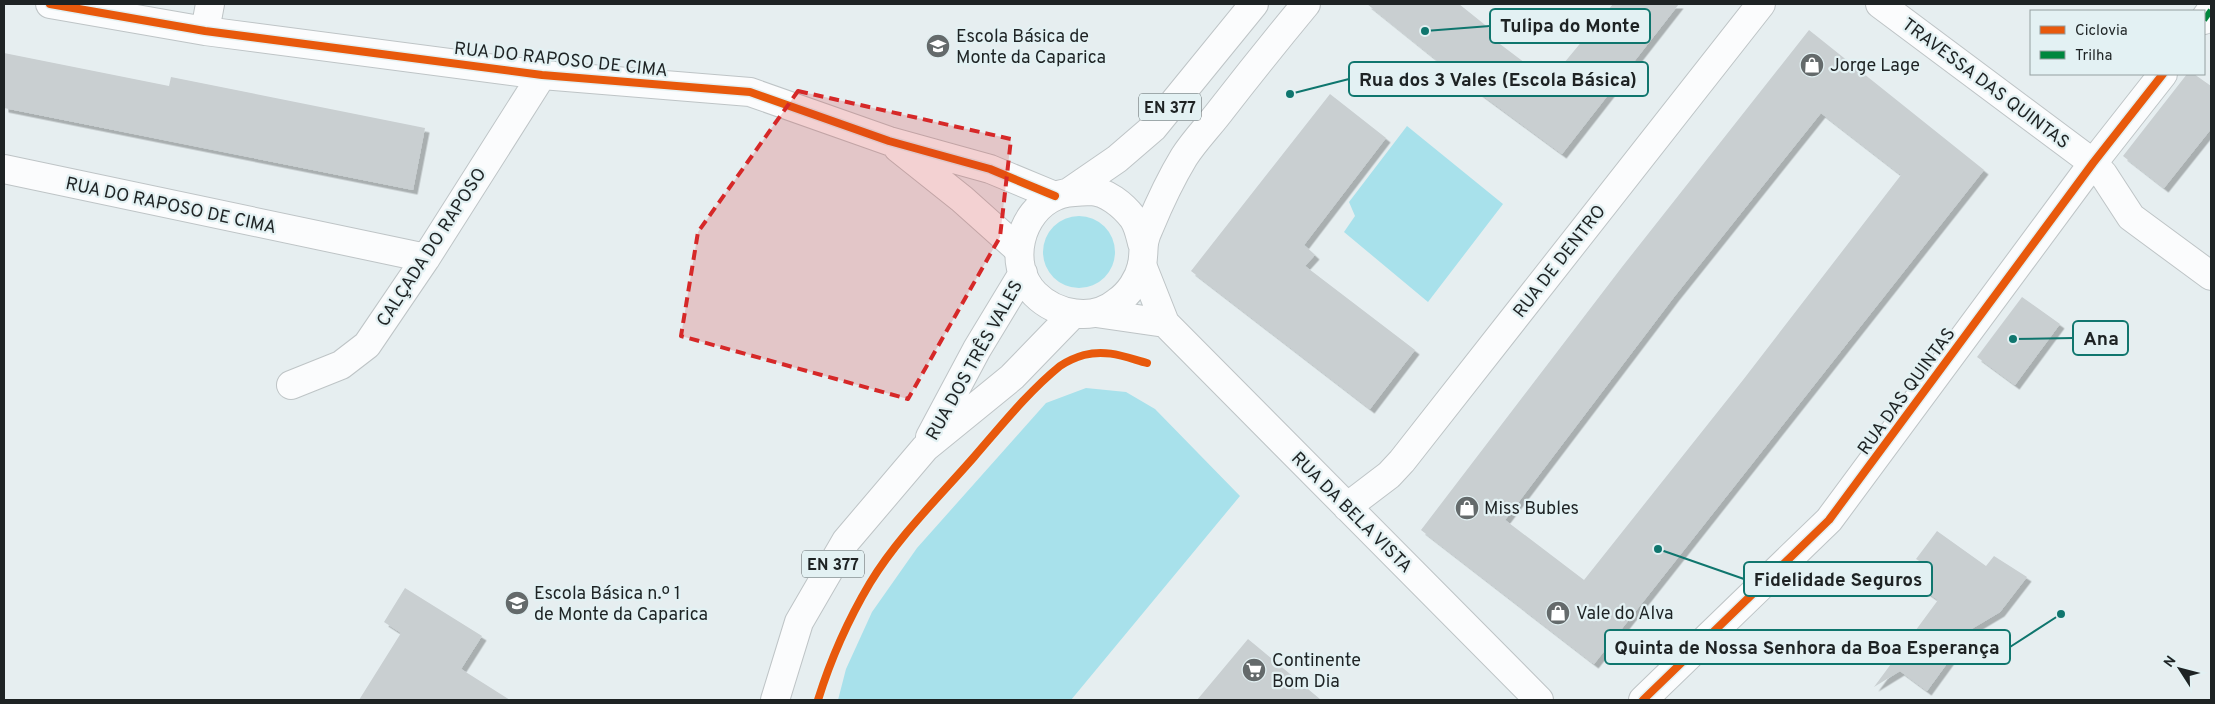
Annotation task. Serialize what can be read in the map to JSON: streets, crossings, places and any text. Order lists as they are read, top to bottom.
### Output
{
  "streets": {
    "street": [
      "RUA DO RAPOSO DE CIMA",
      "TRAVESSA DAS QUINTAS",
      "EN 377",
      "CALÇADA DO RAPOSO",
      "RUA DE DENTRO",
      "RUA DOS TRÊS VALES",
      "RUA DAS QUINTAS",
      "RUA DA BELA VISTA"
    ]
  },
  "crossings": [
    ["RUA DO RAPOSO DE CIMA", "CALÇADA DO RAPOSO"],
    ["RUA DO RAPOSO DE CIMA", "RUA DOS TRÊS VALES"],
    ["RUA DO RAPOSO DE CIMA", "RUA DA BELA VISTA"],
    ["TRAVESSA DAS QUINTAS", "RUA DAS QUINTAS"],
    ["RUA DE DENTRO", "RUA DA BELA VISTA"],
    ["RUA DOS TRÊS VALES", "RUA DA BELA VISTA"]
  ],
  "places": {
    "other": [
      "Tulipa do Monte",
      "Rua dos 3 Vales (Escola Básica)",
      "Ana",
      "Fidelidade Seguros",
      "Quinta de Nossa Senhora da Boa Esperança"
    ],
    "school or university": ["Escola Básica de Monte da Caparica", "Escola Básica n.º 1 de Monte da Caparica"],
    "shop": ["Jorge Lage", "Miss Bubles", "Vale do Alva"],
    "supermarket": ["Continente Bom Dia"]
  },
  "legend": ["Ciclovia", "Trilha"],
  "north": "top left"
}
